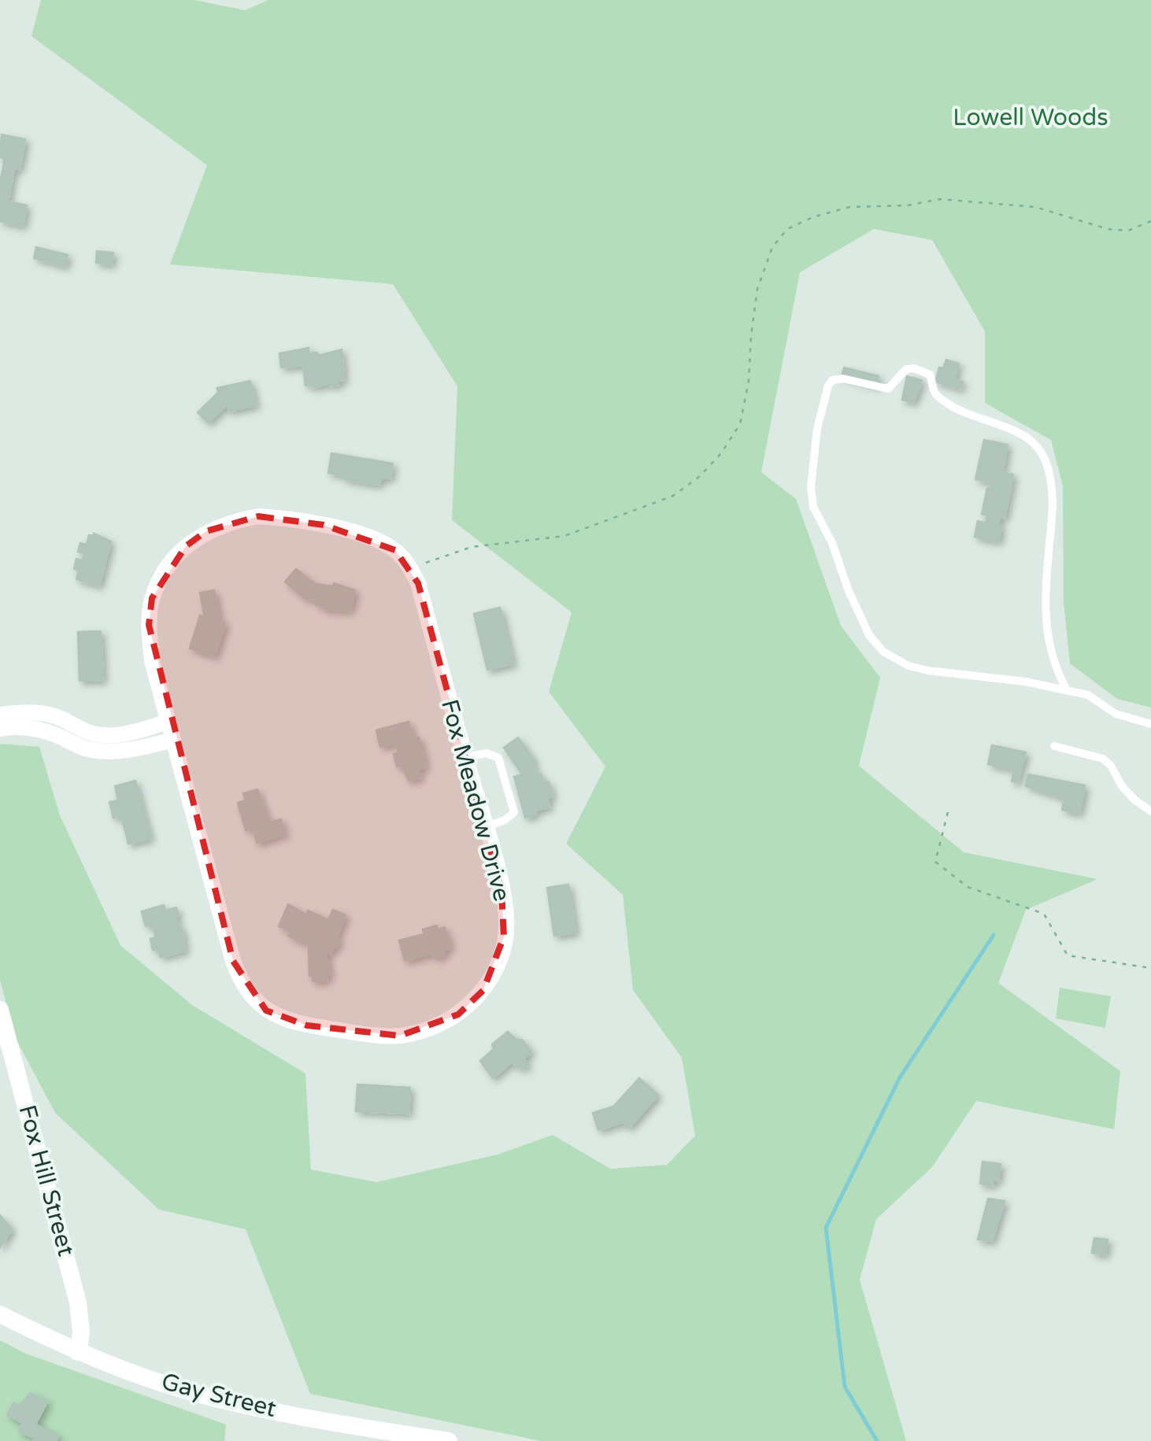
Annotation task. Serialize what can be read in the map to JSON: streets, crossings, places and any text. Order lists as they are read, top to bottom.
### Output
{
  "streets": {
    "street": ["Fox Meadow Drive", "Fox Hill Street", "Gay Street"]
  },
  "crossings": [
    ["Fox Hill Street", "Gay Street"]
  ],
  "parks": ["Lowell Woods"]
}
